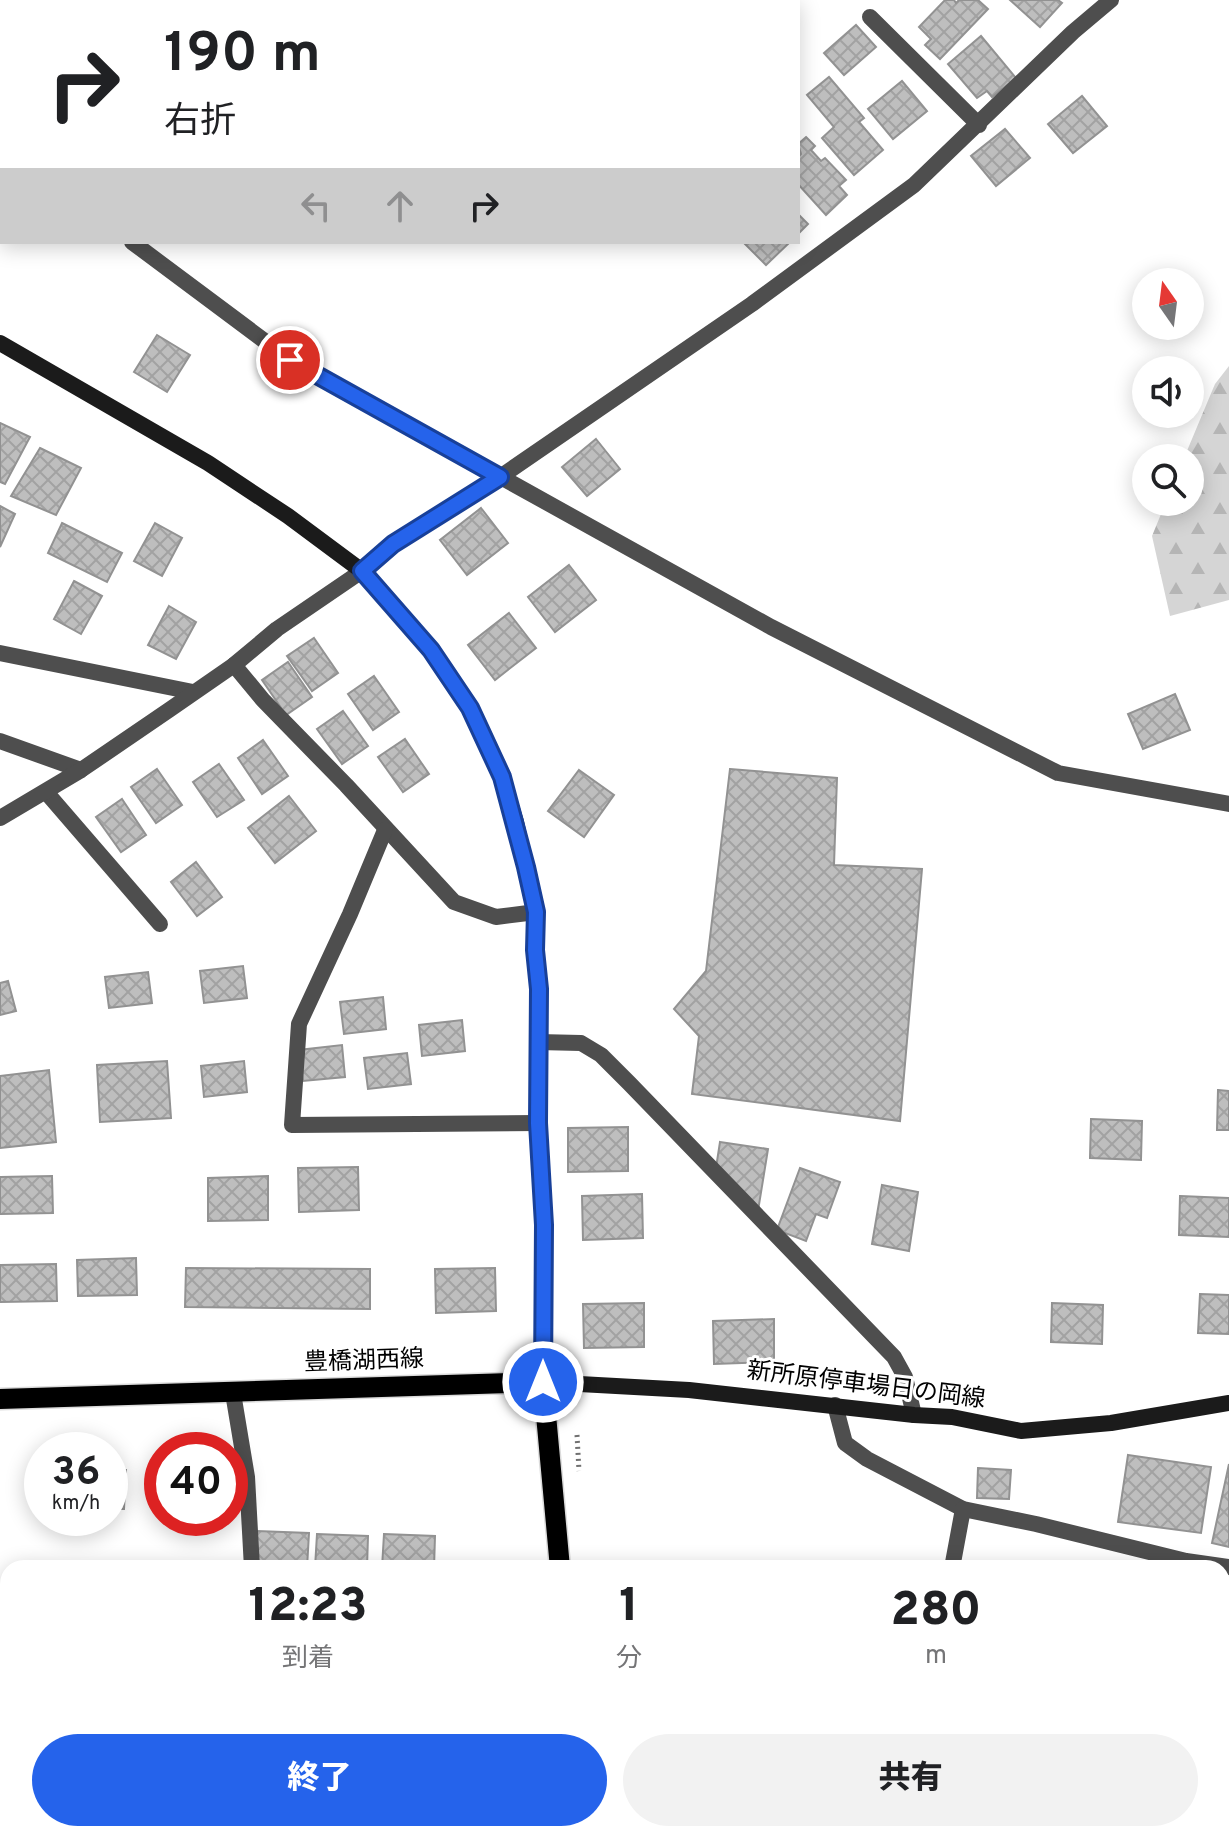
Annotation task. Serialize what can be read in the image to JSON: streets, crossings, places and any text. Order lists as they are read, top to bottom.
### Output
{
  "streets": {
    "main road": ["豊橋湖西線"],
    "street": ["新所原停車場日の岡線"]
  },
  "crossings": [
    ["豊橋湖西線", "新所原停車場日の岡線"]
  ],
  "north": "top",
  "page": {
    "turn": ["190 m", "右折"],
    "speed": "36 km/h",
    "limit": "40",
    "eta": [
      "12:23",
      "到着",
      "1",
      "分",
      "280",
      "m"
    ],
    "buttons": ["終了", "共有"]
  }
}
